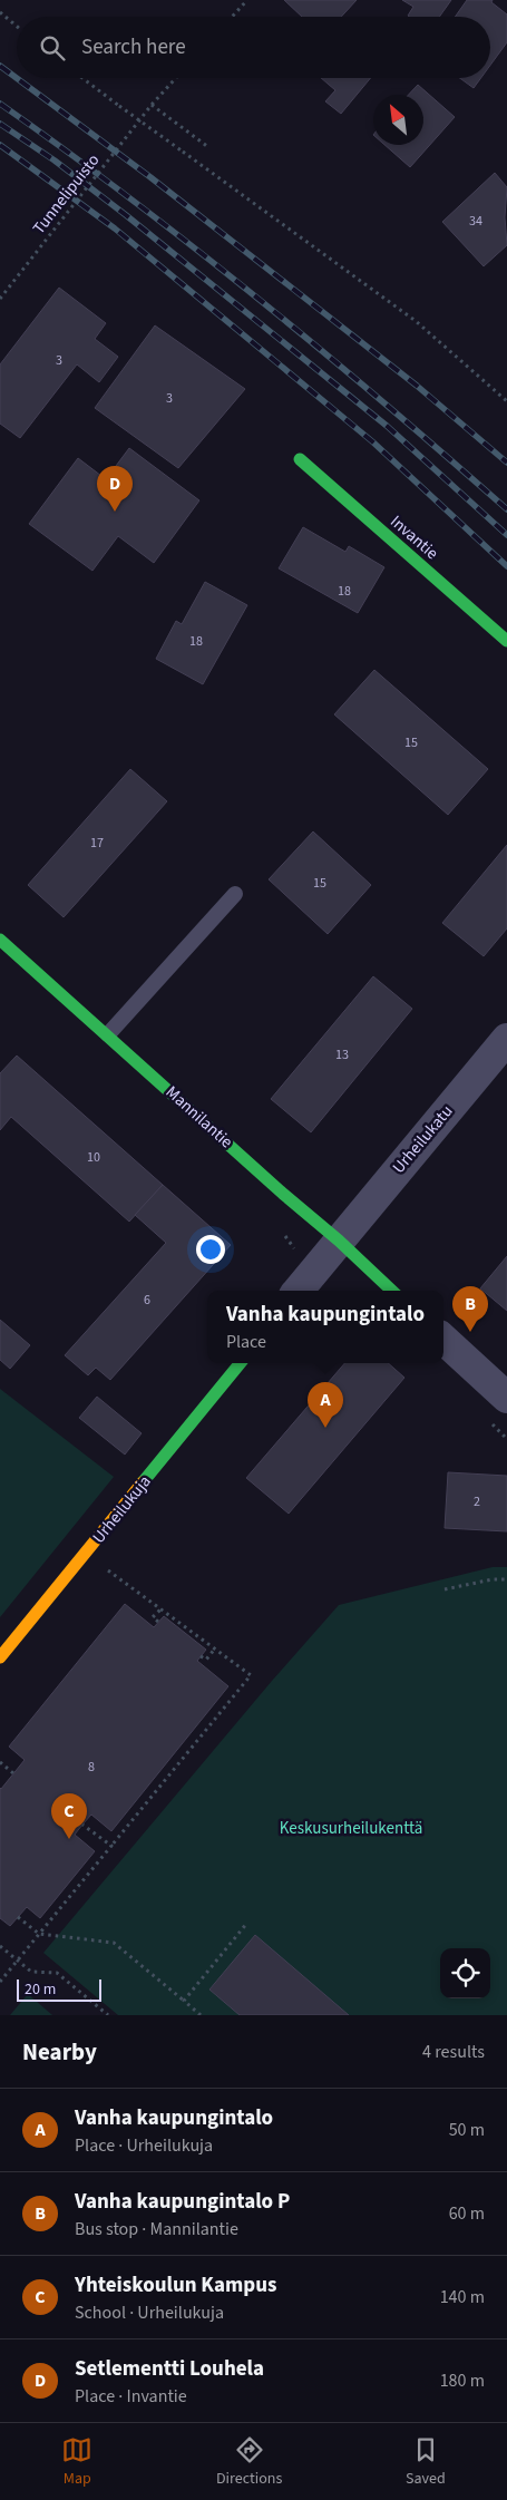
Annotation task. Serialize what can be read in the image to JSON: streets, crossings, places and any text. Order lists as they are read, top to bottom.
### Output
{
  "streets": {
    "street": [
      "Invantie",
      "Mannilantie",
      "Urheilukatu",
      "Urheilukuja"
    ],
    "path": ["Tunnelipuisto"]
  },
  "crossings": [
    ["Mannilantie", "Urheilukatu"]
  ],
  "parks": ["Keskusurheilukenttä"],
  "house_numbers": [
    "34",
    "3",
    "3",
    "18",
    "18",
    "15",
    "17",
    "15",
    "13",
    "10",
    "6",
    "2",
    "8"
  ],
  "scale_bar": "20 m",
  "north": "top left",
  "page": {
    "search": "Search here",
    "pins": [
      "D",
      "B",
      "A",
      "C"
    ],
    "popup": ["Vanha kaupungintalo", "Place"],
    "scale": "20 m",
    "heading": ["Nearby", "4 results"],
    "list": [
      {
        "mark": "A",
        "name": "Vanha kaupungintalo",
        "note": "Place · Urheilukuja",
        "value": "50 m"
      },
      {
        "mark": "B",
        "name": "Vanha kaupungintalo P",
        "note": "Bus stop · Mannilantie",
        "value": "60 m"
      },
      {
        "mark": "C",
        "name": "Yhteiskoulun Kampus",
        "note": "School · Urheilukuja",
        "value": "140 m"
      },
      {
        "mark": "D",
        "name": "Setlementti Louhela",
        "note": "Place · Invantie",
        "value": "180 m"
      }
    ],
    "nav": ["Map", "Directions", "Saved"]
  }
}
